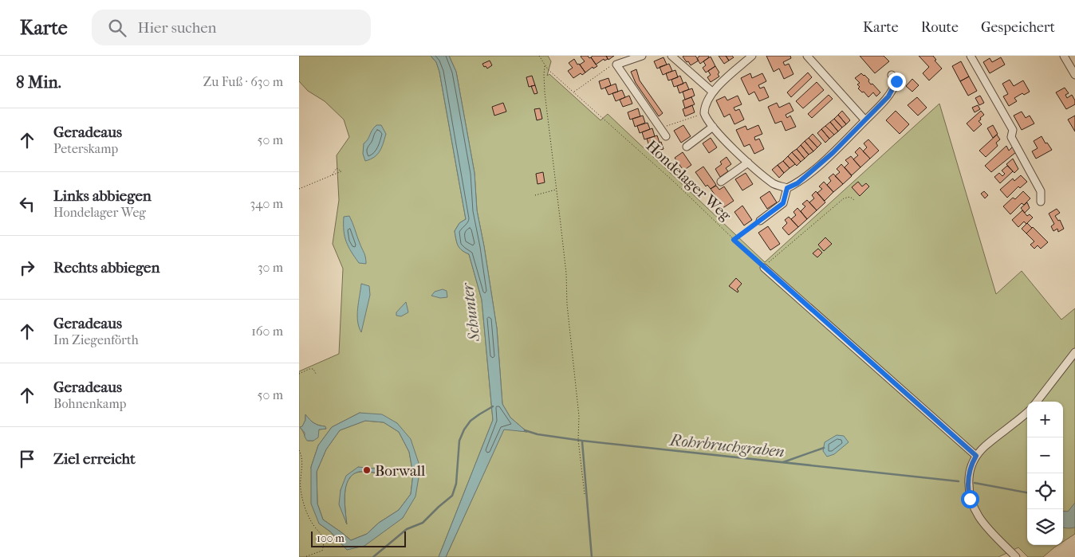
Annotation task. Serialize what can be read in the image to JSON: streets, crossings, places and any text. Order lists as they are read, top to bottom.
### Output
{
  "streets": {
    "path": ["Hondelager Weg"]
  },
  "water": ["Schunter", "Rohrbruchgraben"],
  "places": ["Borwall"],
  "scale_bar": "100 m",
  "page": {
    "header": "Karte",
    "search": "Hier suchen",
    "nav": ["Karte", "Route", "Gespeichert"],
    "heading": ["8 Min.", "Zu Fuß · 630 m"],
    "list": [
      ["Geradeaus", "Peterskamp", "50 m"],
      ["Links abbiegen", "Hondelager Weg", "340 m"],
      ["Rechts abbiegen", "30 m"],
      ["Geradeaus", "Im Ziegenförth", "160 m"],
      ["Geradeaus", "Bohnenkamp", "50 m"],
      "Ziel erreicht"
    ],
    "map_buttons": ["+", "−"],
    "scale": "100 m"
  }
}
